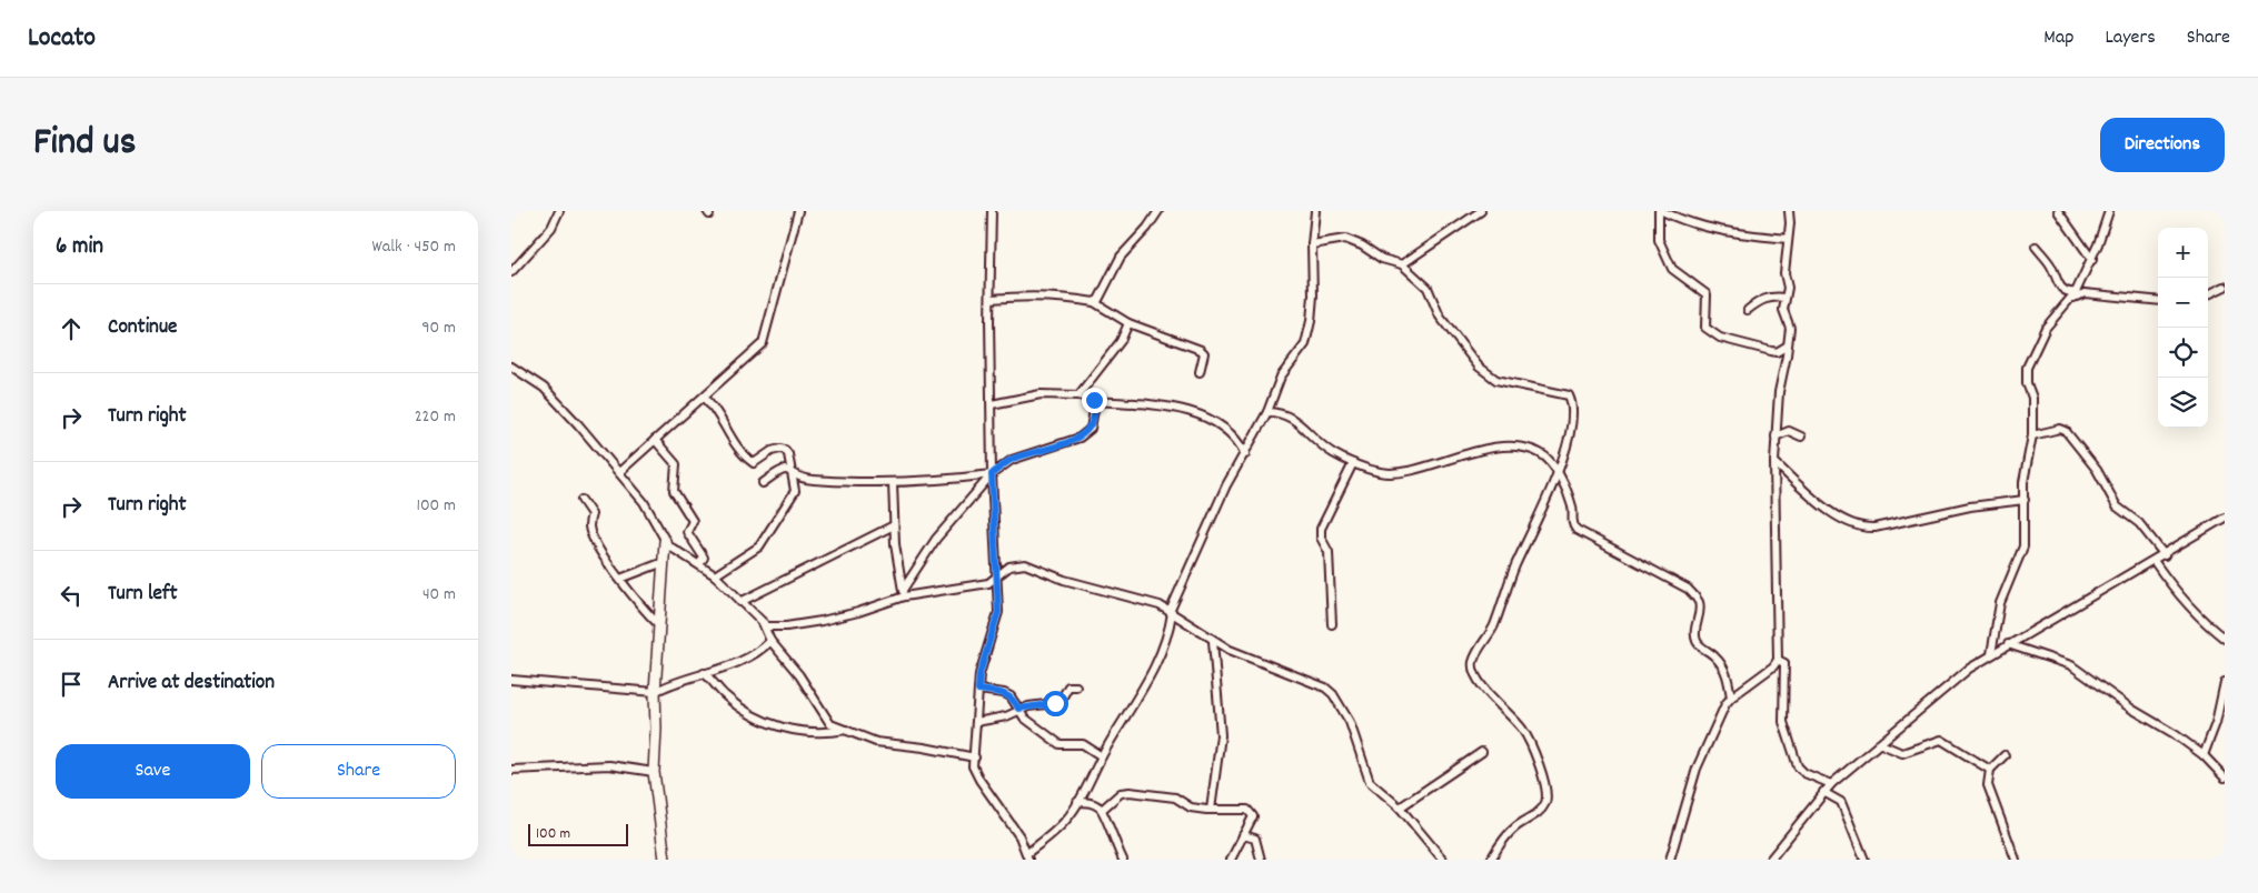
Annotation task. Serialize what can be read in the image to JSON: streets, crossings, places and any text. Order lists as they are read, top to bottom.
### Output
{
  "scale_bar": "100 m",
  "page": {
    "header": "Locato",
    "nav": ["Map", "Layers", "Share"],
    "title": "Find us",
    "buttons": [
      "Directions",
      ["Save", "Share"]
    ],
    "heading": ["6 min", "Walk · 450 m"],
    "map_buttons": ["+", "−"],
    "list": [
      ["Continue", "90 m"],
      ["Turn right", "220 m"],
      ["Turn right", "100 m"],
      ["Turn left", "40 m"],
      "Arrive at destination"
    ],
    "scale": "100 m"
  }
}
